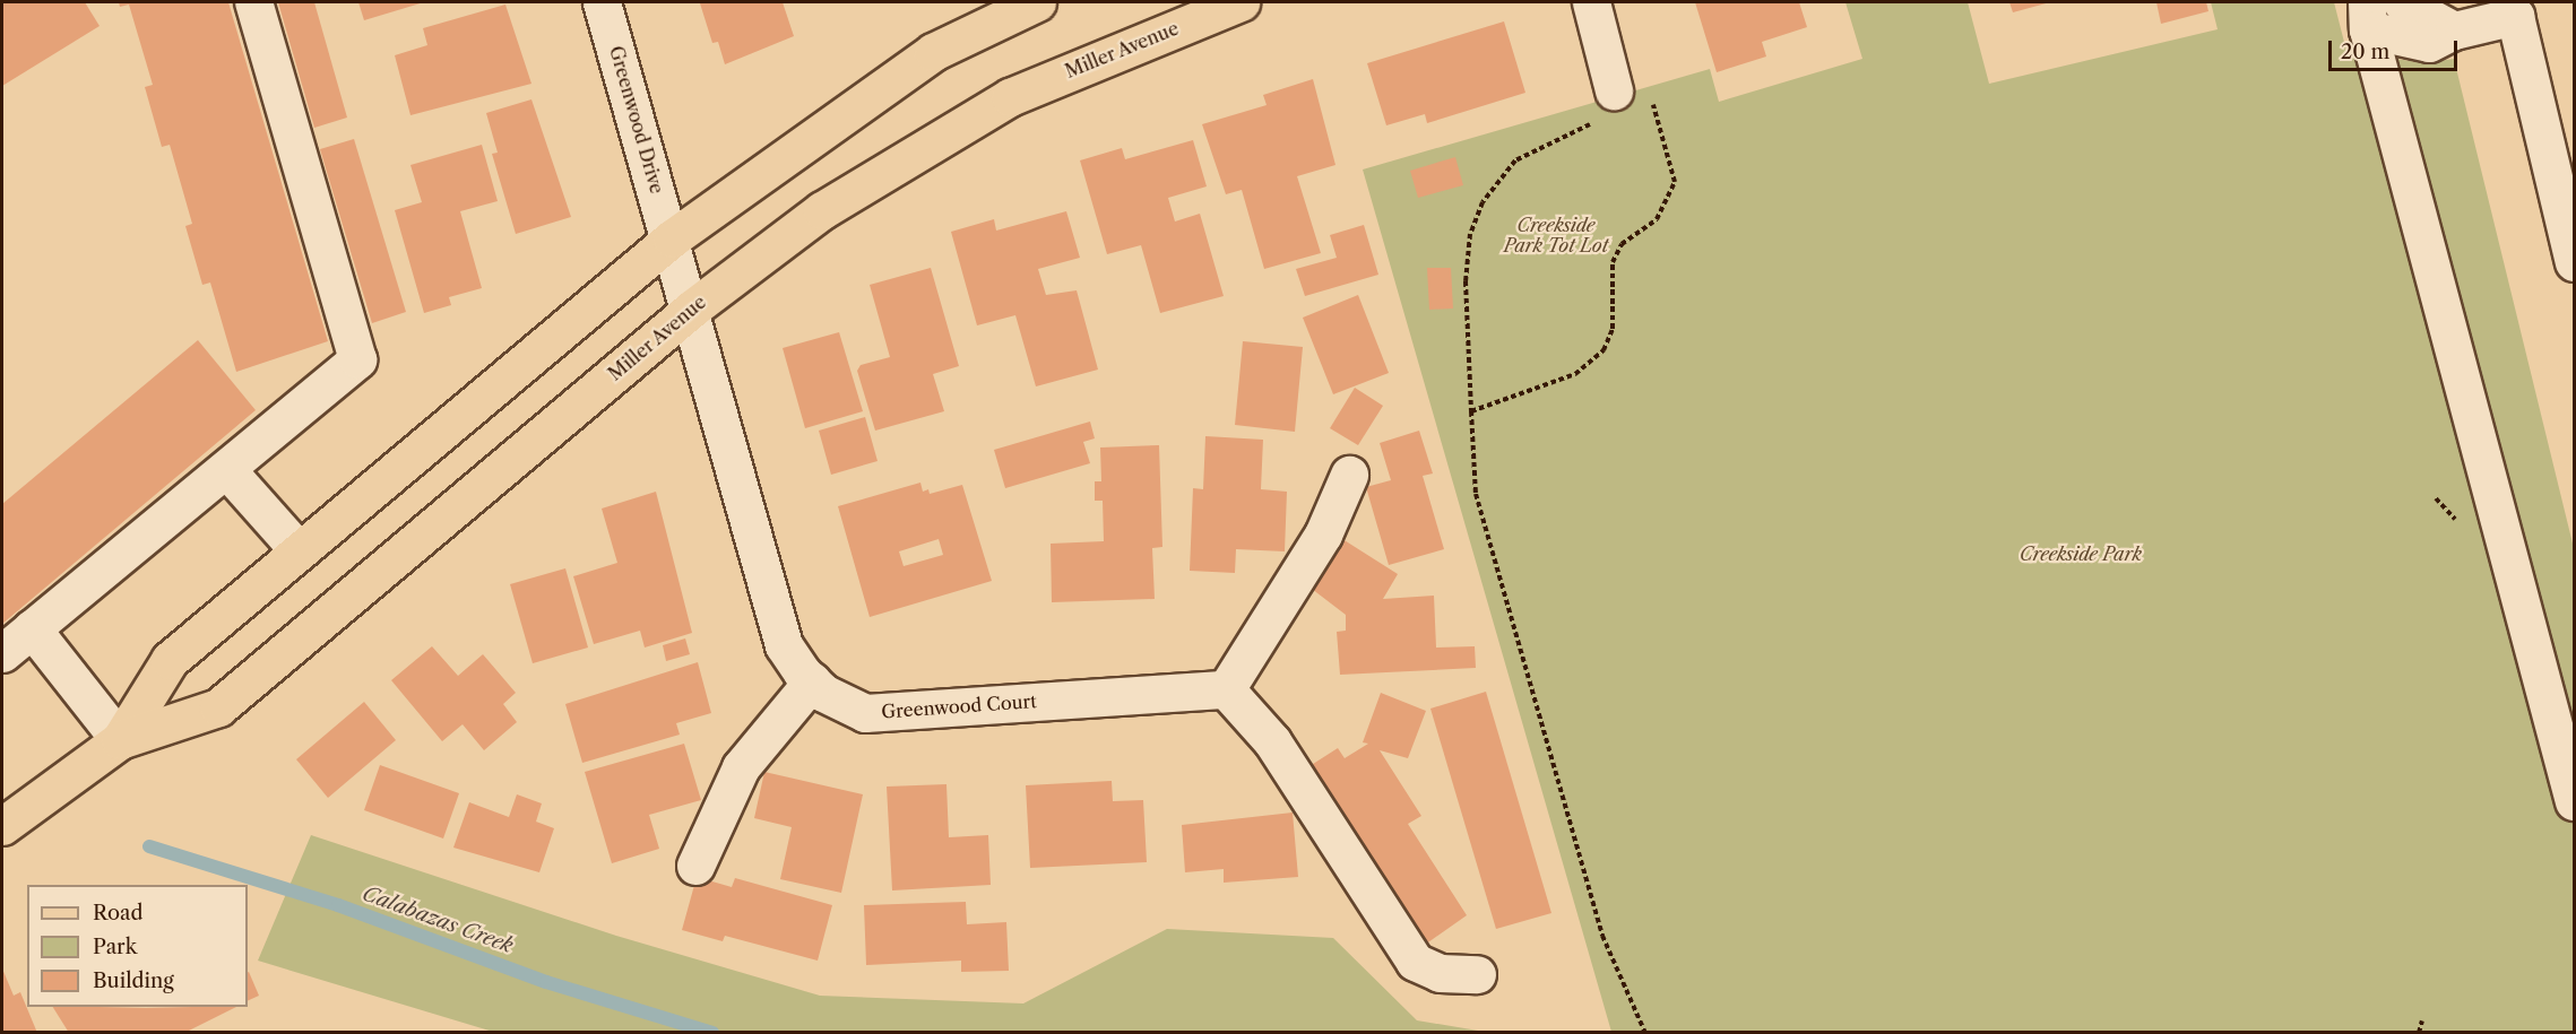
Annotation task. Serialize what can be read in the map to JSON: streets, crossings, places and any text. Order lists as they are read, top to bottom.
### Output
{
  "streets": {
    "main road": ["Miller Avenue"],
    "street": ["Greenwood Drive", "Greenwood Court"]
  },
  "crossings": [
    ["Miller Avenue", "Greenwood Drive"],
    ["Miller Avenue", "Greenwood Court"],
    ["Greenwood Drive", "Greenwood Court"]
  ],
  "water": ["Calabazas Creek"],
  "parks": ["Creekside Park Tot Lot", "Creekside Park"],
  "legend": ["Road", "Park", "Building"],
  "scale_bar": "20 m"
}
